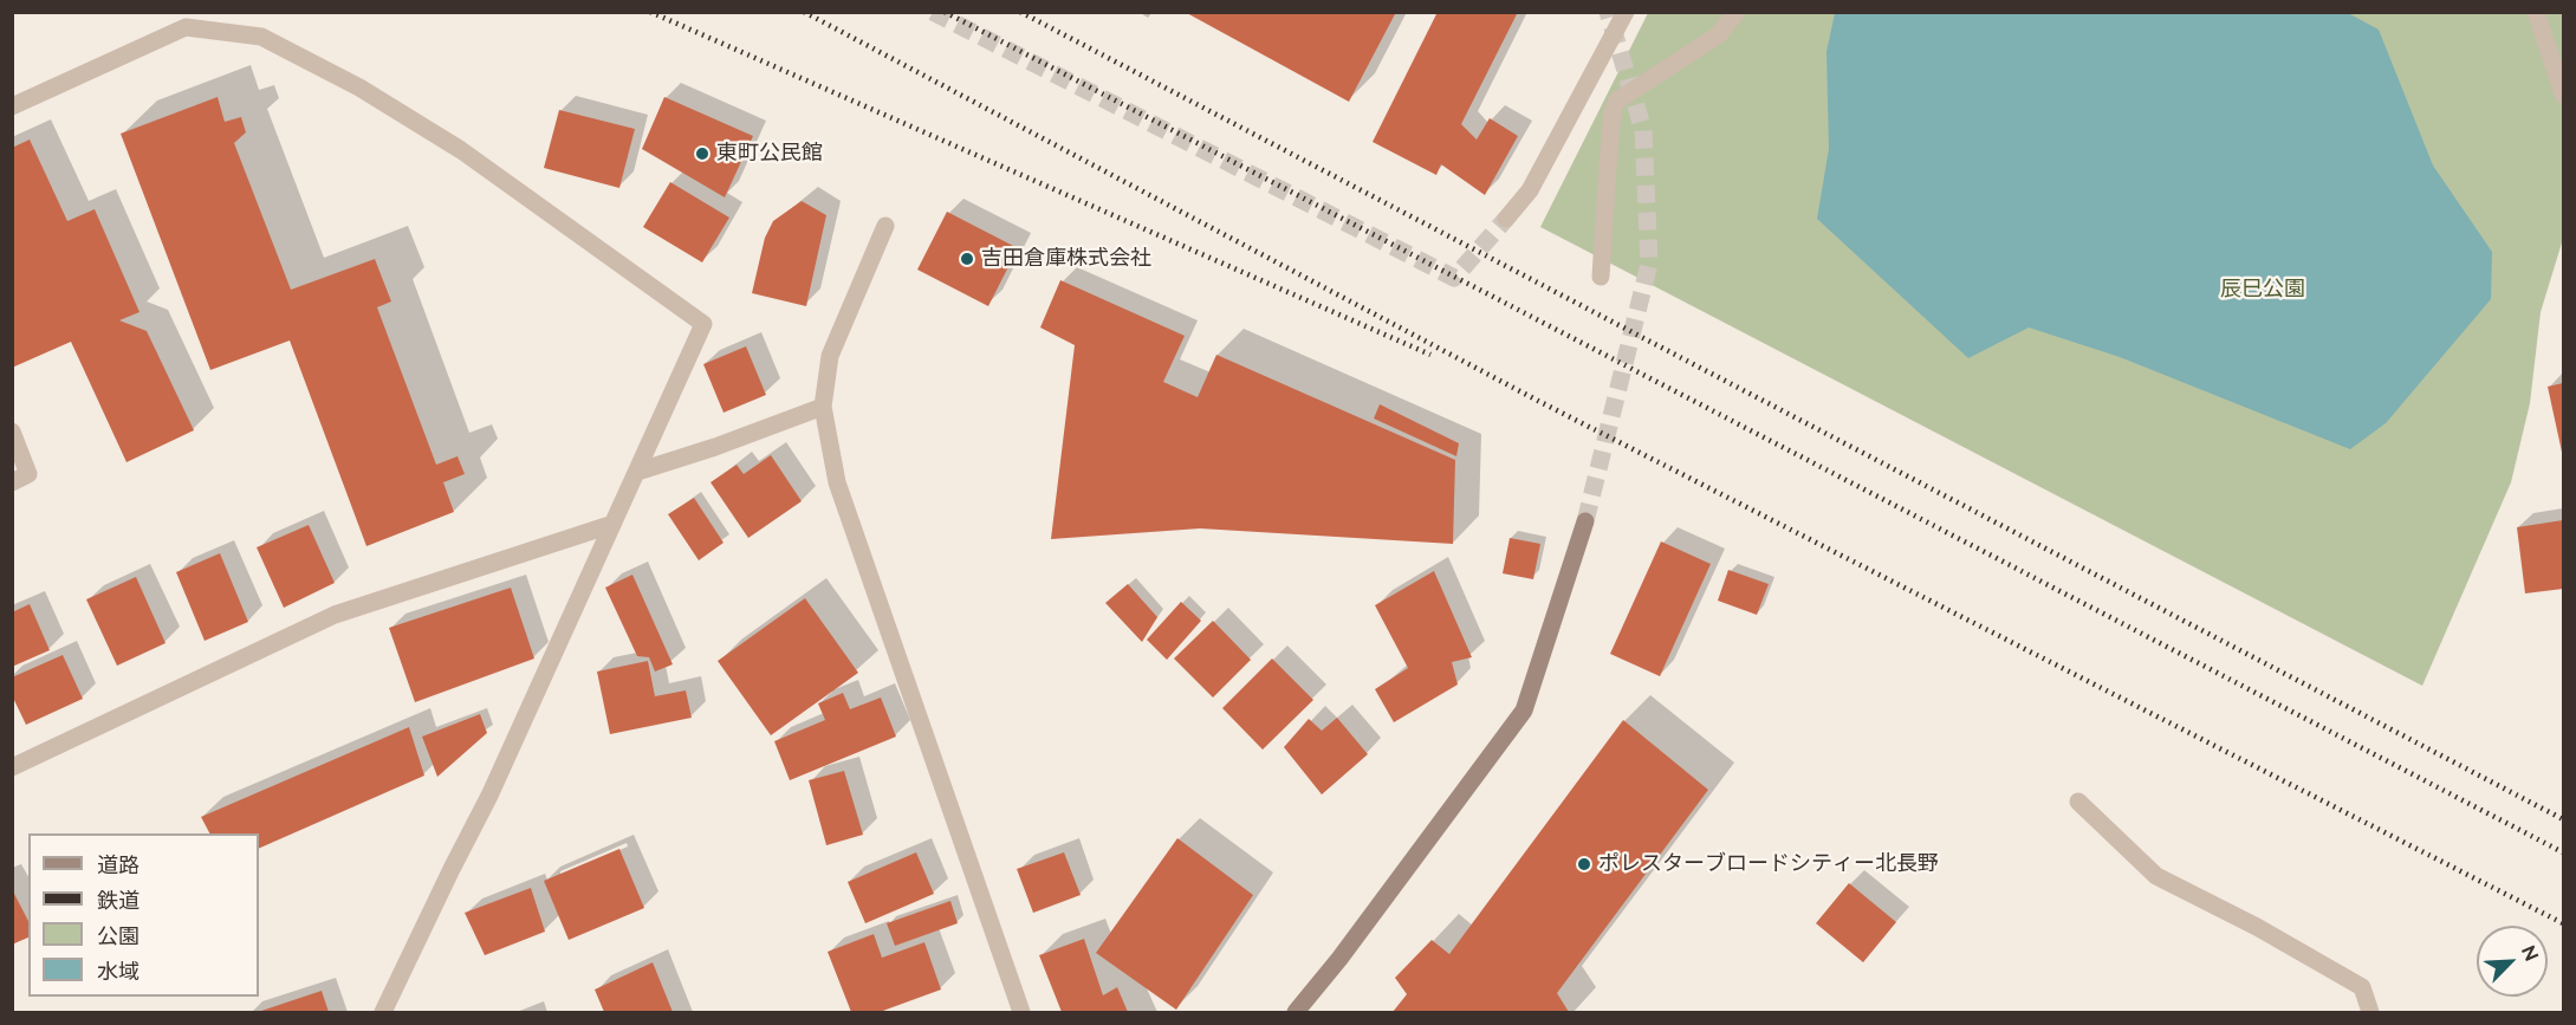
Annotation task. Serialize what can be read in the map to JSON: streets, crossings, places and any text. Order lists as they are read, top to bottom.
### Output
{
  "parks": ["辰巳公園"],
  "places": ["東町公民館", "吉田倉庫株式会社", "ポレスターブロードシティー北長野"],
  "legend": [
    "道路",
    "鉄道",
    "公園",
    "水域"
  ],
  "north": "top right"
}
